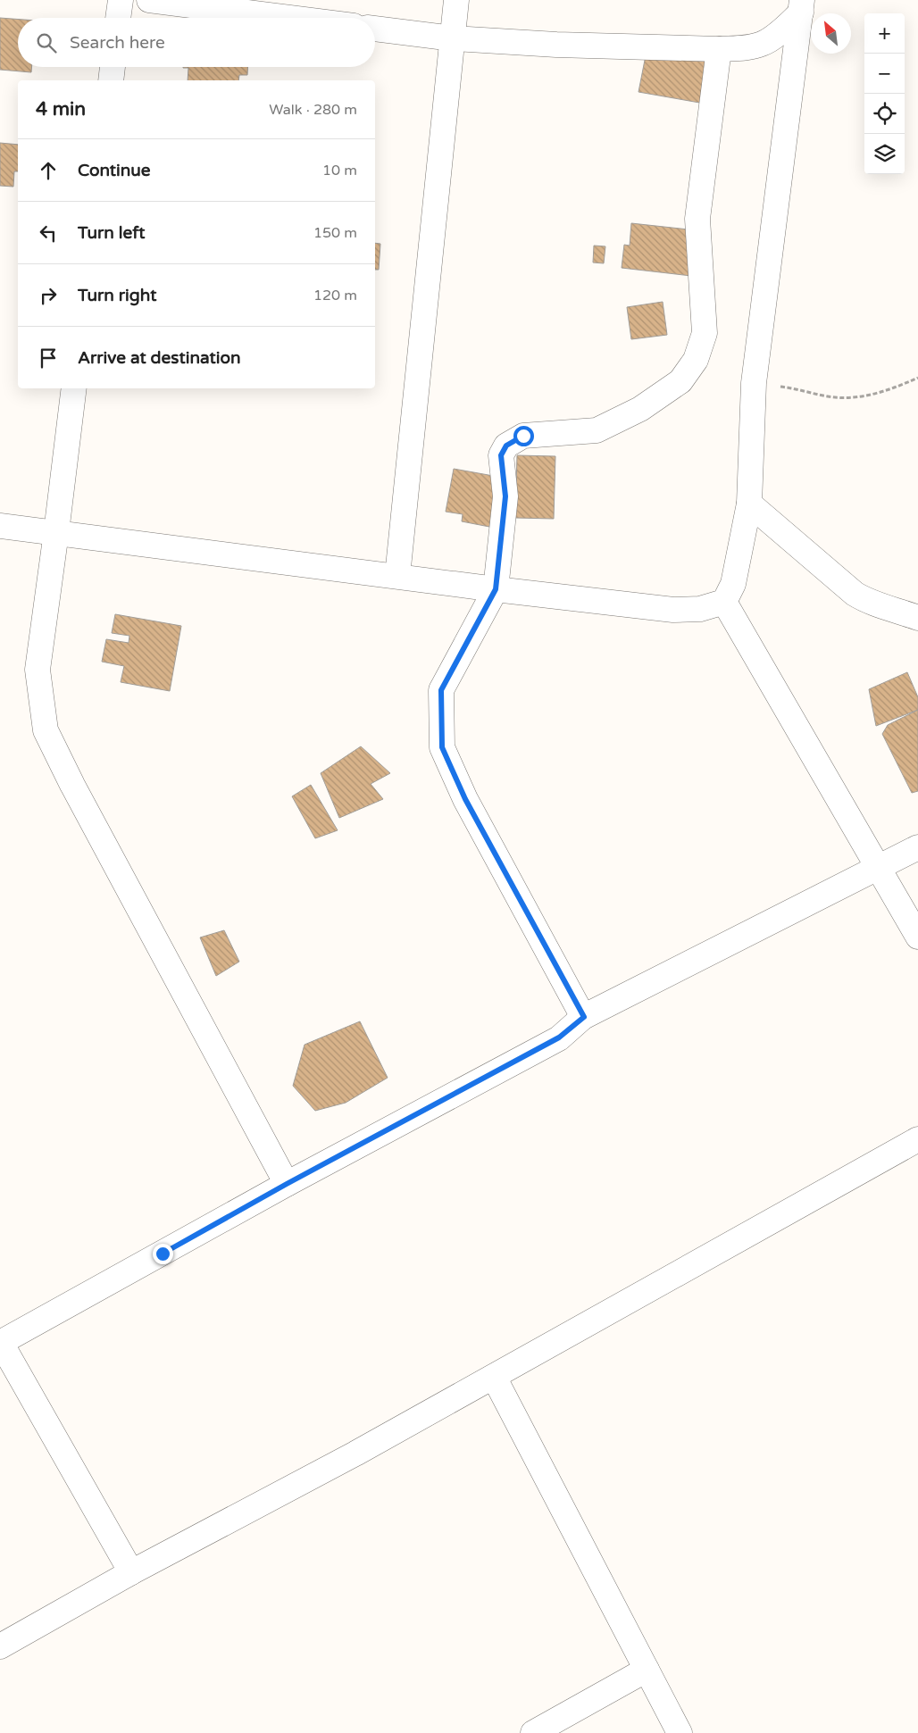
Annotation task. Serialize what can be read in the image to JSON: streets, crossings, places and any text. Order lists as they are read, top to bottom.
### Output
{
  "north": "top left",
  "page": {
    "map_buttons": ["+", "−"],
    "search": "Search here",
    "heading": ["4 min", "Walk · 280 m"],
    "list": [
      ["Continue", "10 m"],
      ["Turn left", "150 m"],
      ["Turn right", "120 m"],
      "Arrive at destination"
    ]
  }
}
